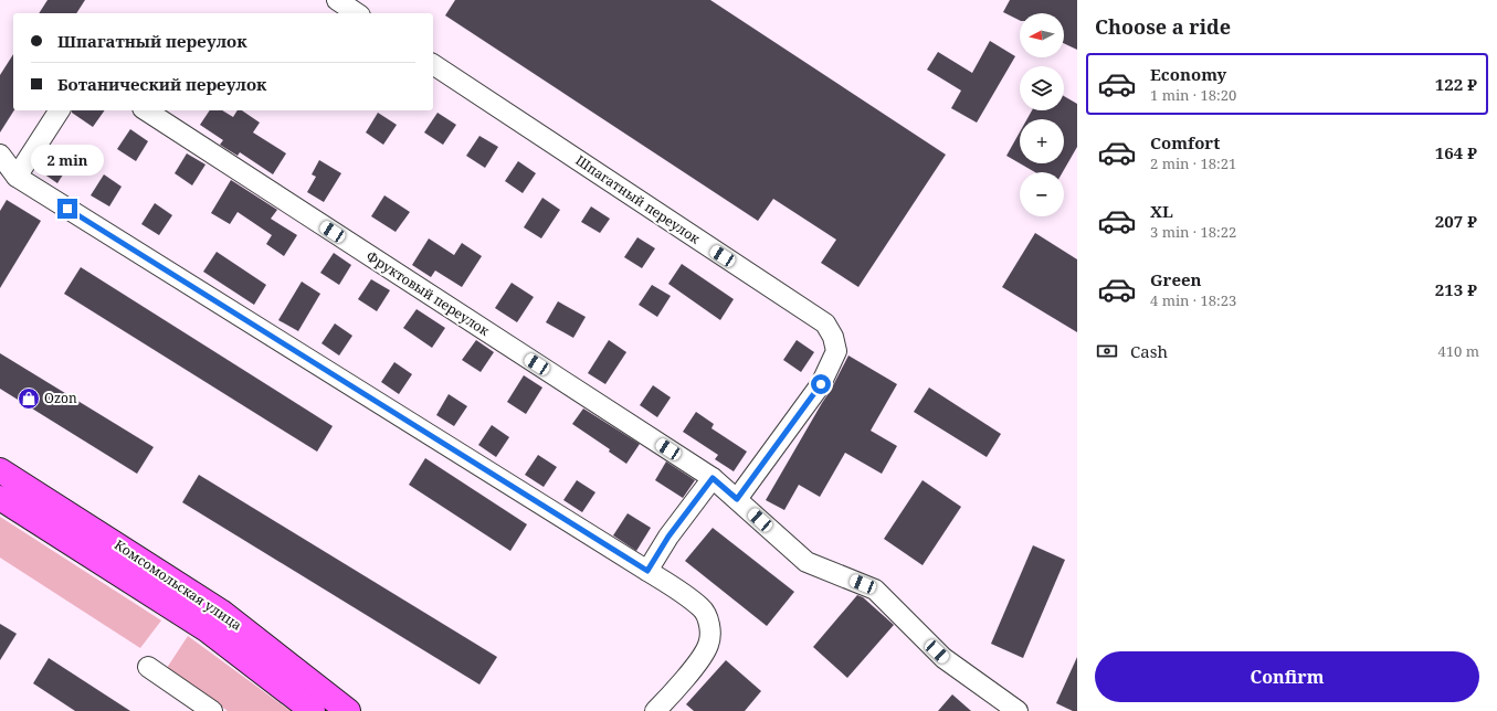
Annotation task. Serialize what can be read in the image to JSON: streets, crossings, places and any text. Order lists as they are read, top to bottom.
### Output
{
  "streets": {
    "main road": ["Комсомольская улица"],
    "street": ["Шпагатный переулок", "Фруктовый переулок"]
  },
  "crossings": [
    ["Шпагатный переулок", "Фруктовый переулок"]
  ],
  "places": {
    "shop": ["Ozon"]
  },
  "north": "left",
  "page": {
    "heading": "Choose a ride",
    "map_buttons": ["+", "−"],
    "banner": ["Шпагатный переулок", "Ботанический переулок"],
    "list": [
      {
        "name": "Economy",
        "note": "1 min · 18:20",
        "value": "122 ₽"
      },
      {
        "name": "Comfort",
        "note": "2 min · 18:21",
        "value": "164 ₽"
      },
      {
        "name": "XL",
        "note": "3 min · 18:22",
        "value": "207 ₽"
      },
      {
        "name": "Green",
        "note": "4 min · 18:23",
        "value": "213 ₽"
      }
    ],
    "bubble": "2 min",
    "pay": ["Cash", "410 m"],
    "buttons": "Confirm"
  }
}
